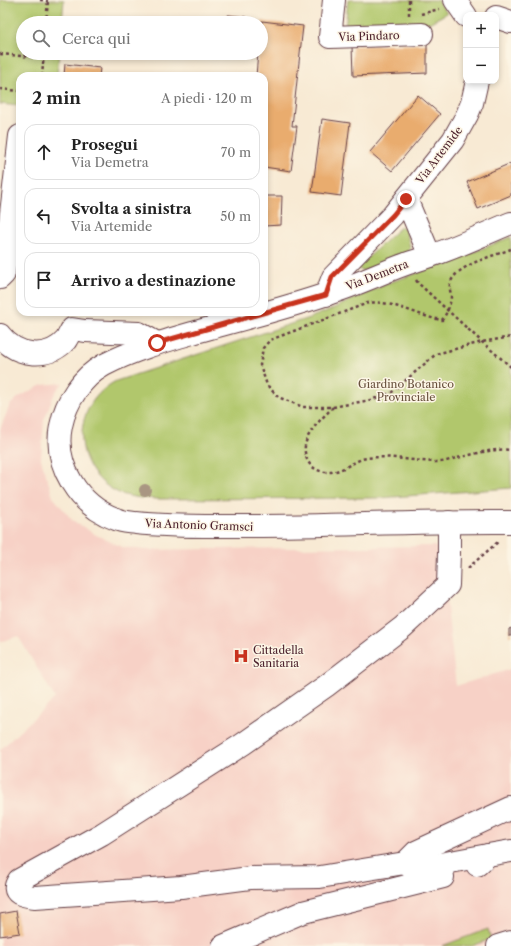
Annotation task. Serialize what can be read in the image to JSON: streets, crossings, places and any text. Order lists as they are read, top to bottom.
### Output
{
  "streets": {
    "street": [
      "Via Pindaro",
      "Via Artemide",
      "Via Demetra",
      "Via Antonio Gramsci"
    ]
  },
  "crossings": [
    ["Via Artemide", "Via Demetra"],
    ["Via Demetra", "Via Antonio Gramsci"]
  ],
  "parks": ["Giardino Botanico Provinciale"],
  "places": {
    "hospital": ["Cittadella Sanitaria"]
  },
  "page": {
    "map_buttons": ["+", "−"],
    "search": "Cerca qui",
    "heading": ["2 min", "A piedi · 120 m"],
    "list": [
      ["Prosegui", "Via Demetra", "70 m"],
      ["Svolta a sinistra", "Via Artemide", "50 m"],
      "Arrivo a destinazione"
    ]
  }
}
